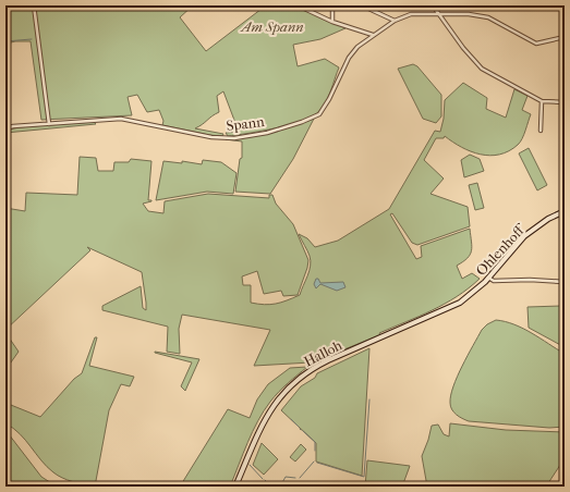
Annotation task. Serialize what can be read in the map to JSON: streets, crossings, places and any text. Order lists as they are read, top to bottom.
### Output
{
  "streets": {
    "main road": ["Ohlenhoff", "Halloh"],
    "street": ["Spann"]
  },
  "crossings": [
    ["Ohlenhoff", "Halloh"]
  ],
  "parks": ["Am Spann"]
}
